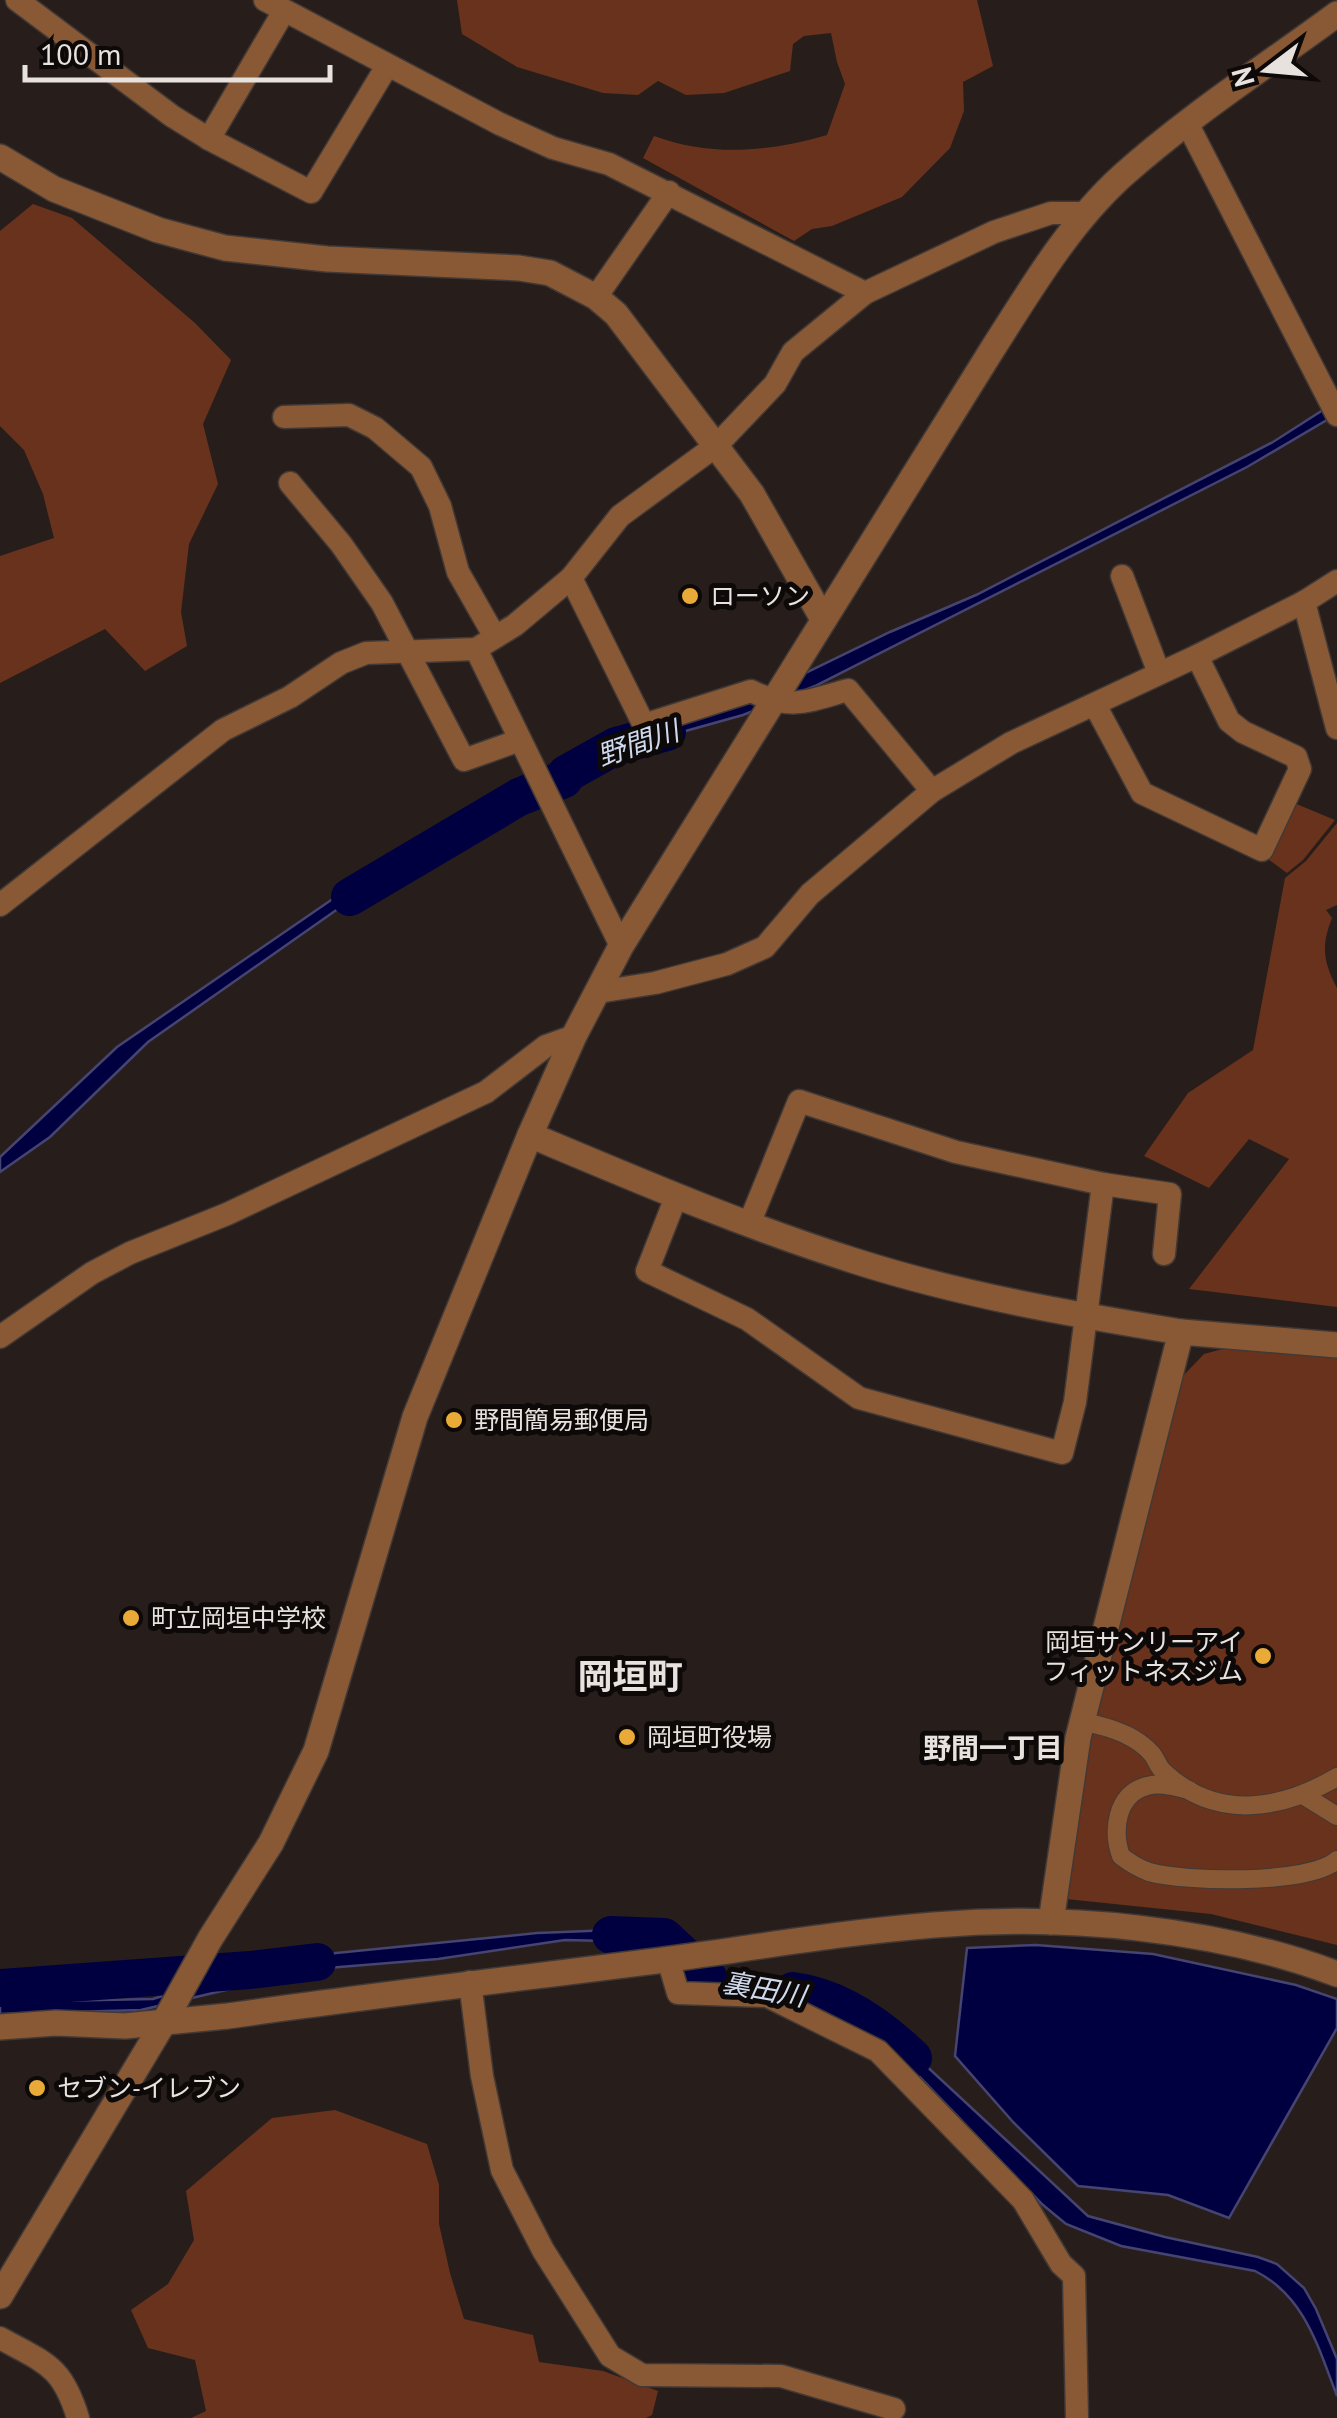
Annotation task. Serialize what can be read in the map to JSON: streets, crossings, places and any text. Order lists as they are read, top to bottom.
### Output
{
  "districts": ["岡垣町", "野間一丁目"],
  "water": ["野間川", "裏田川"],
  "places": [
    "ローソン",
    "野間簡易郵便局",
    "町立岡垣中学校",
    "岡垣サンリーアイ フィットネスジム",
    "岡垣町役場",
    "セブン-イレブン"
  ],
  "scale_bar": "100 m",
  "north": "left"
}
